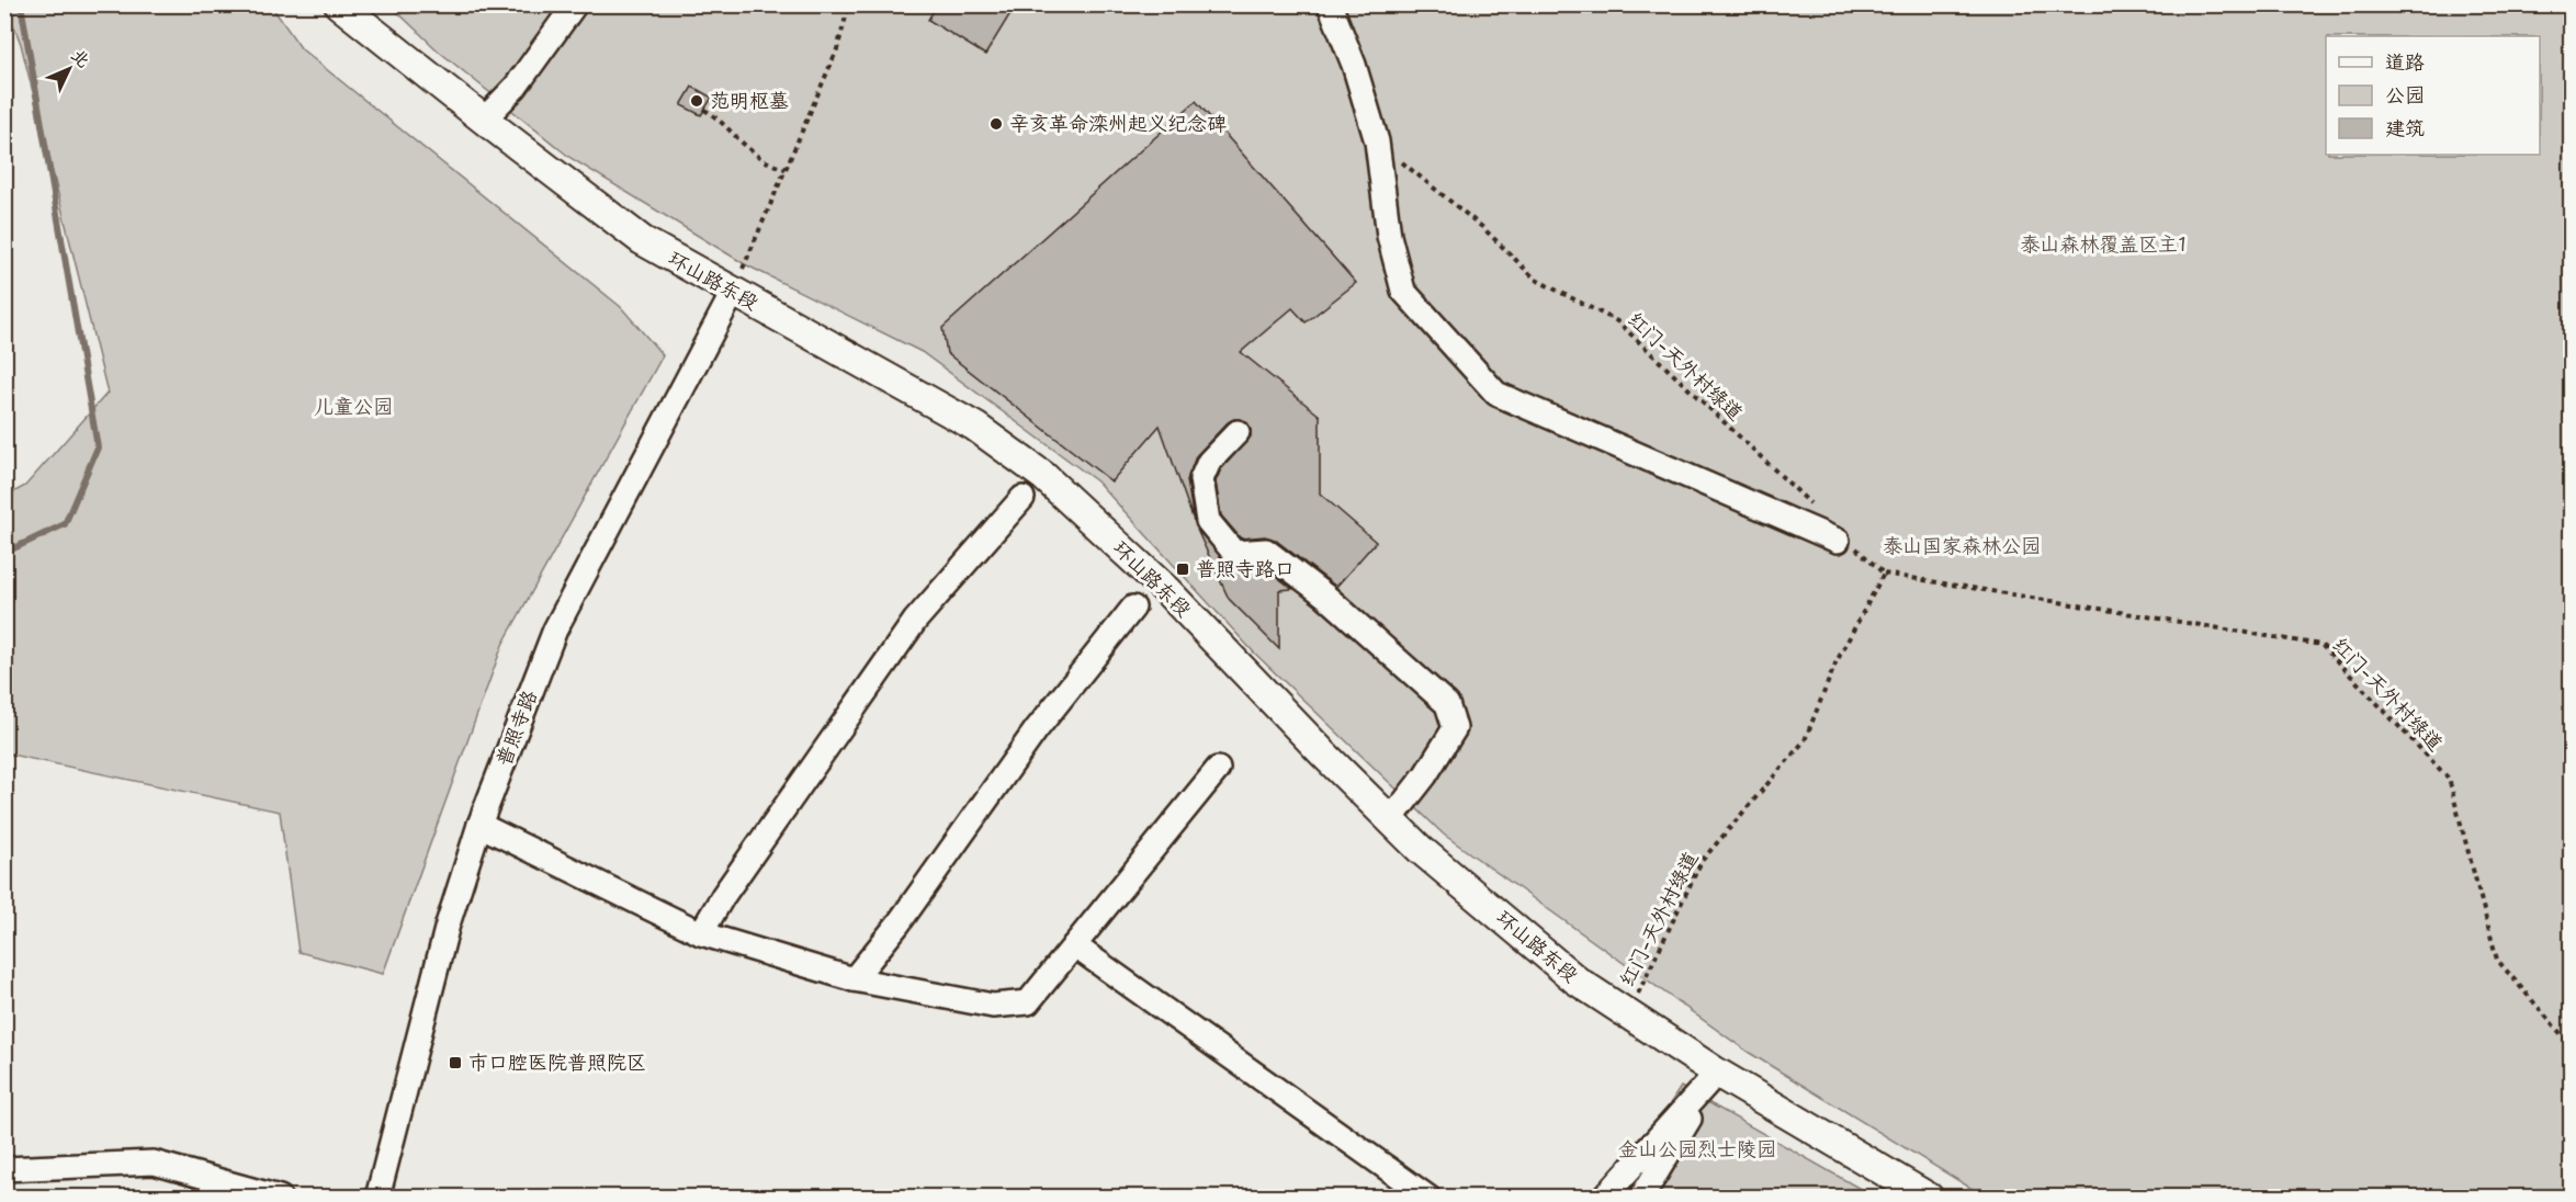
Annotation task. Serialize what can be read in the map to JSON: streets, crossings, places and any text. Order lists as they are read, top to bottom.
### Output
{
  "streets": {
    "main road": ["环山路东段"],
    "street": ["普照寺路"],
    "path": ["红门-天外村绿道"]
  },
  "crossings": [
    ["环山路东段", "红门-天外村绿道"],
    ["环山路东段", "普照寺路"]
  ],
  "parks": [
    "泰山森林覆盖区主1",
    "儿童公园",
    "泰山国家森林公园",
    "金山公园烈士陵园"
  ],
  "places": {
    "other": ["范明枢墓", "辛亥革命滦州起义纪念碑"],
    "transit": ["普照寺路口", "市口腔医院普照院区"]
  },
  "legend": ["道路", "公园", "建筑"],
  "north": "top right"
}
